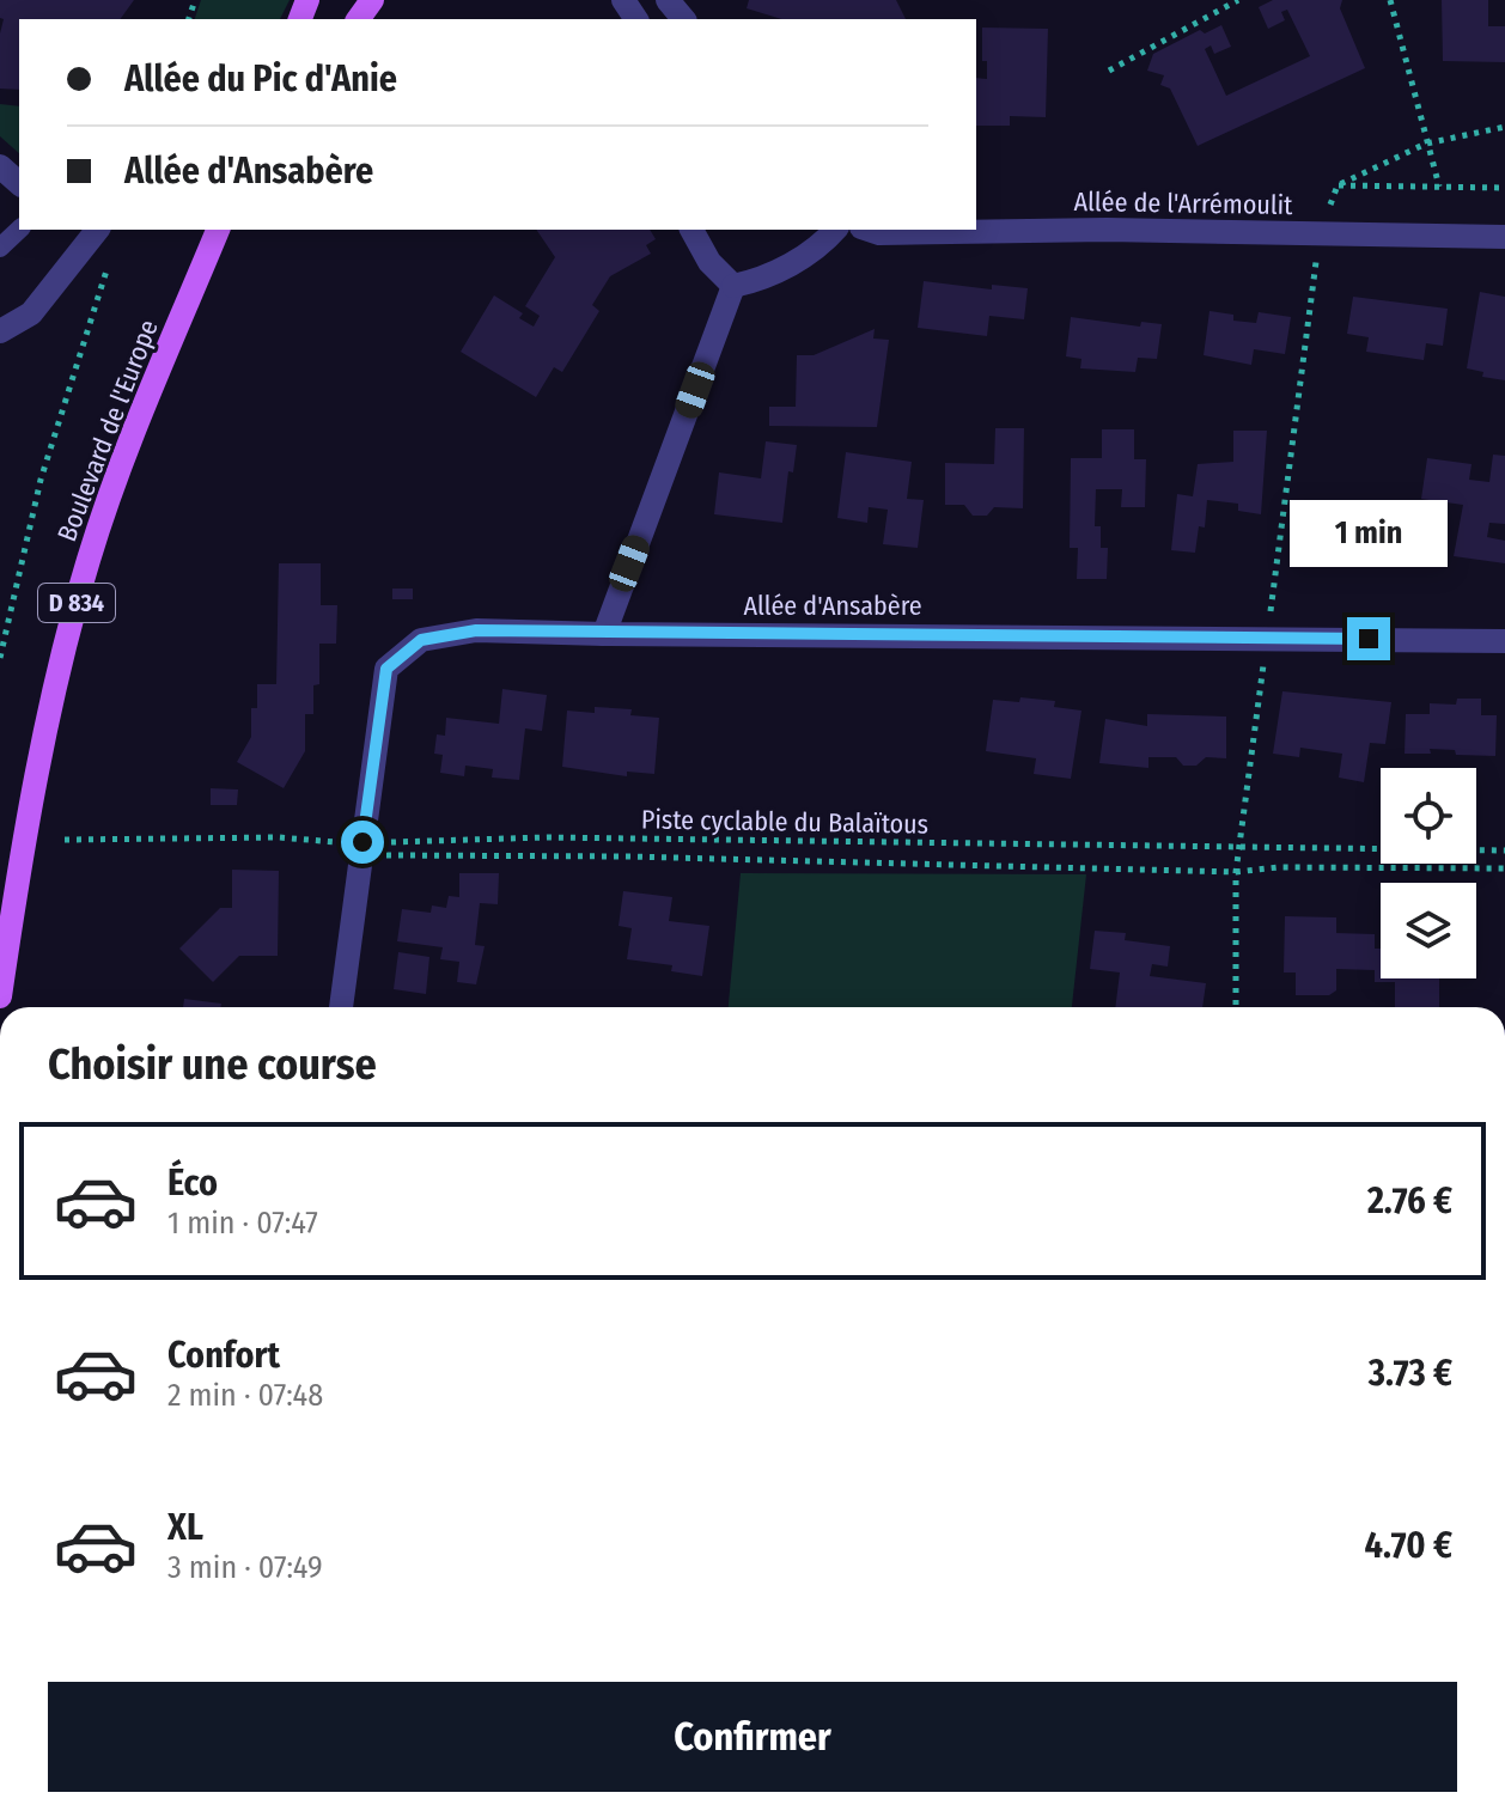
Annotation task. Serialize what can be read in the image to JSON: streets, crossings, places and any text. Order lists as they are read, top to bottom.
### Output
{
  "streets": {
    "main road": ["Boulevard de l'Europe", "D 834"],
    "street": ["Allée de l'Arrémoulit", "Allée d'Ansabère"],
    "path": ["Piste cyclable du Balaïtous"]
  },
  "crossings": [
    ["Allée d'Ansabère", "Piste cyclable du Balaïtous"]
  ],
  "page": {
    "banner": ["Allée du Pic d'Anie", "Allée d'Ansabère"],
    "bubble": "1 min",
    "heading": "Choisir une course",
    "list": [
      {
        "name": "Éco",
        "note": "1 min · 07:47",
        "value": "2.76 €"
      },
      {
        "name": "Confort",
        "note": "2 min · 07:48",
        "value": "3.73 €"
      },
      {
        "name": "XL",
        "note": "3 min · 07:49",
        "value": "4.70 €"
      }
    ],
    "buttons": "Confirmer"
  }
}
